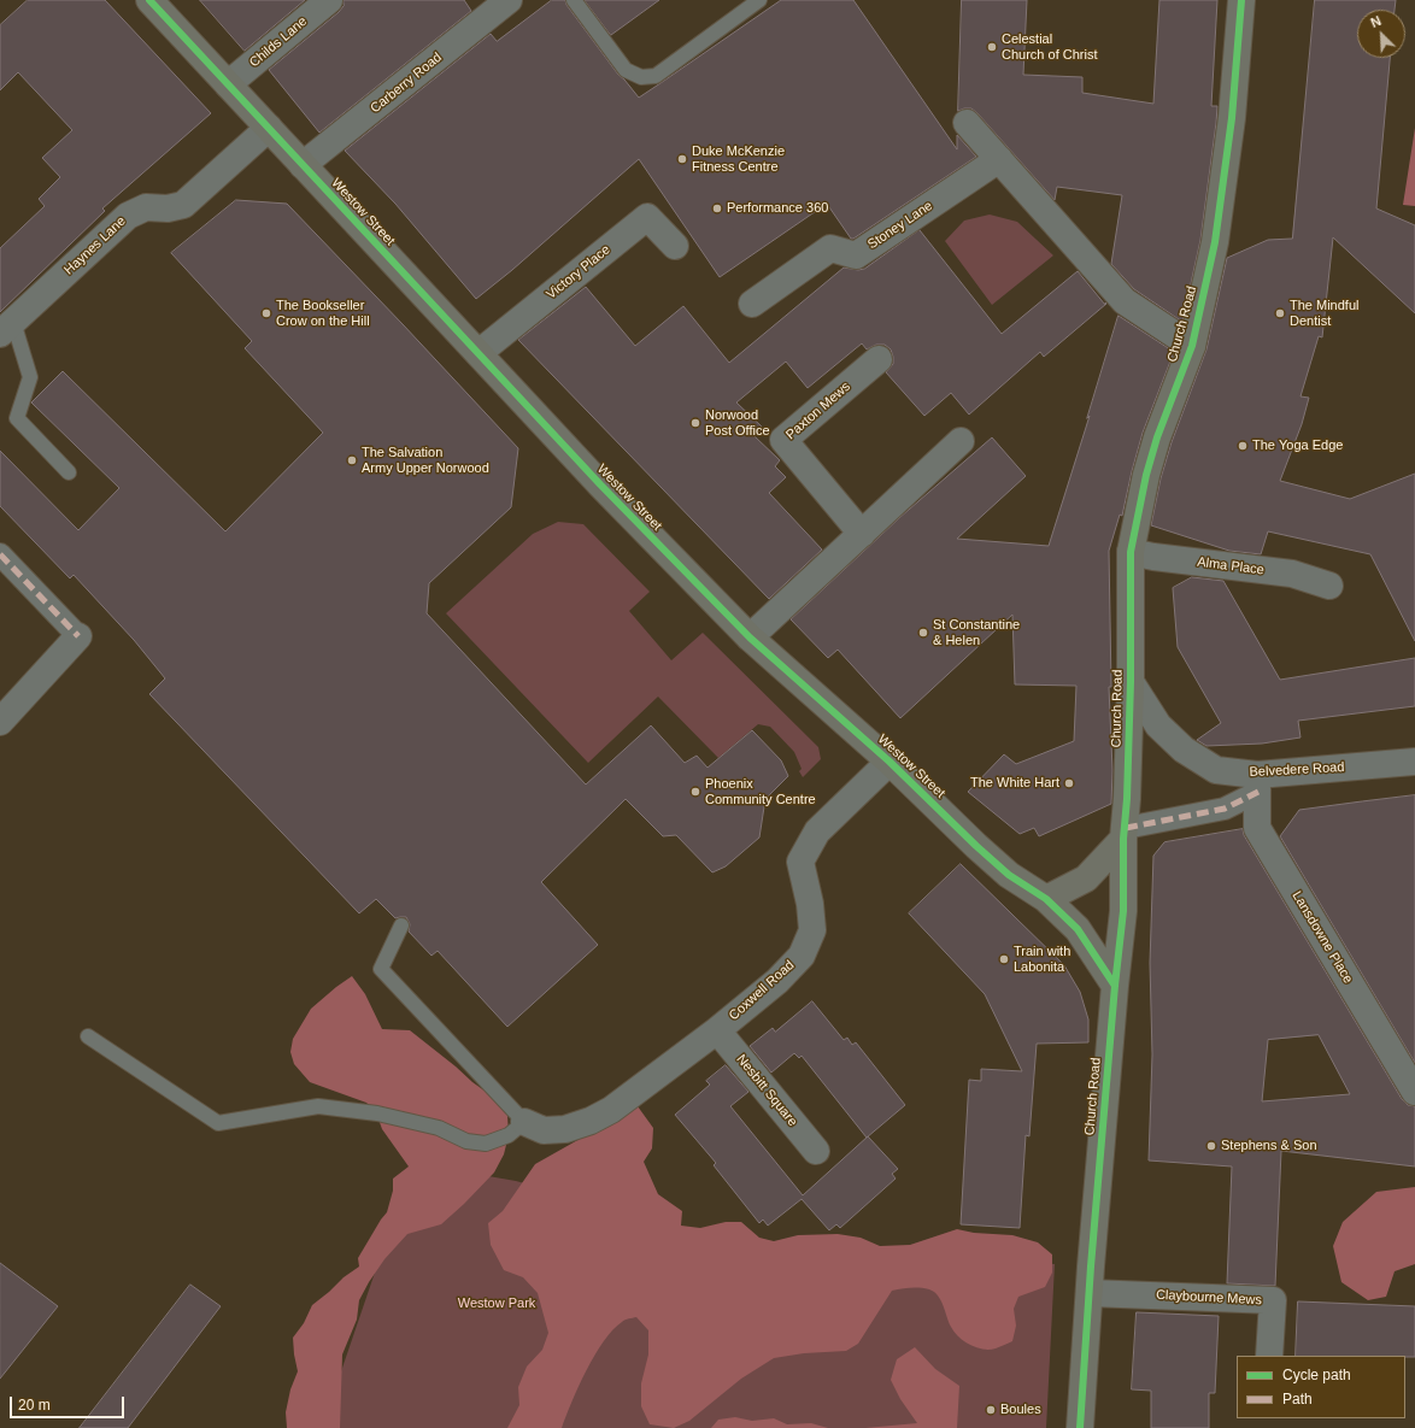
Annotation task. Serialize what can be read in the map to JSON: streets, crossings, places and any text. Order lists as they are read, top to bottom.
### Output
{
  "streets": {
    "main road": ["Westow Street", "Church Road"],
    "street": [
      "Childs Lane",
      "Carberry Road",
      "Stoney Lane",
      "Haynes Lane",
      "Victory Place",
      "Paxton Mews",
      "Alma Place",
      "Belvedere Road",
      "Lansdowne Place",
      "Coxwell Road",
      "Nesbitt Square",
      "Claybourne Mews"
    ]
  },
  "crossings": [
    ["Childs Lane", "Westow Street"],
    ["Carberry Road", "Westow Street"],
    ["Westow Street", "Haynes Lane"],
    ["Westow Street", "Victory Place"],
    ["Westow Street", "Church Road"],
    ["Westow Street", "Coxwell Road"],
    ["Church Road", "Alma Place"],
    ["Church Road", "Belvedere Road"],
    ["Church Road", "Claybourne Mews"],
    ["Belvedere Road", "Lansdowne Place"],
    ["Coxwell Road", "Nesbitt Square"]
  ],
  "parks": ["Westow Park"],
  "places": [
    "Celestial Church of Christ",
    "Duke McKenzie Fitness Centre",
    "Performance 360",
    "The Bookseller Crow on the Hill",
    "The Mindful Dentist",
    "Norwood Post Office",
    "The Yoga Edge",
    "The Salvation Army Upper Norwood",
    "St Constantine & Helen",
    "The White Hart",
    "Phoenix Community Centre",
    "Train with Labonita",
    "Stephens & Son",
    "Boules"
  ],
  "legend": ["Cycle path", "Path"],
  "scale_bar": "20 m",
  "north": "top left"
}
